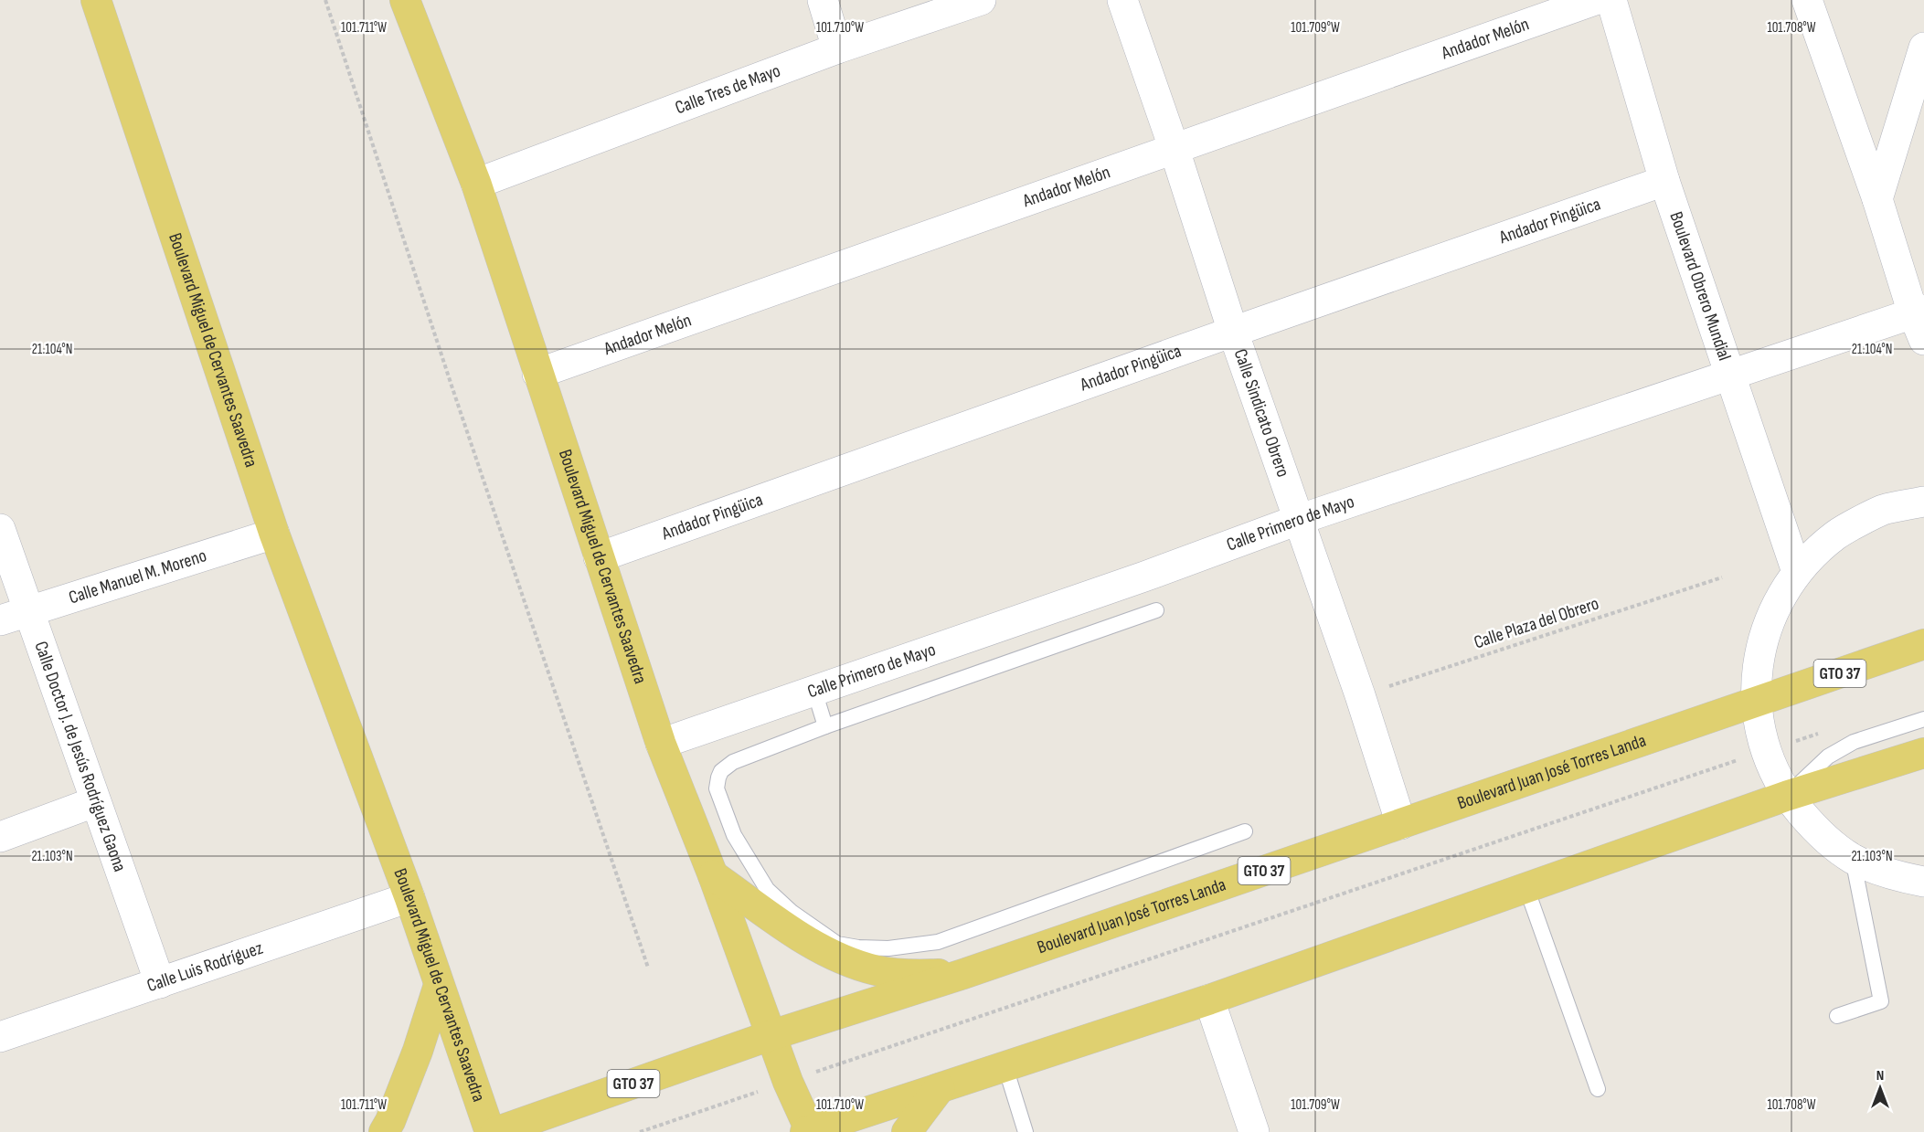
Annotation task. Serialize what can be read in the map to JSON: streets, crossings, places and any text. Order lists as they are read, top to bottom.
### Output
{
  "streets": {
    "main road": ["Boulevard Miguel de Cervantes Saavedra", "GTO 37", "Boulevard Juan José Torres Landa"],
    "street": [
      "Andador Melón",
      "Calle Tres de Mayo",
      "Andador Pingüica",
      "Boulevard Obrero Mundial",
      "Calle Sindicato Obrero",
      "Calle Primero de Mayo",
      "Calle Manuel M. Moreno",
      "Calle Doctor J. de Jesús Rodríguez Gaona",
      "Calle Luis Rodríguez"
    ],
    "path": ["Calle Plaza del Obrero"]
  },
  "crossings": [
    ["Andador Melón", "Boulevard Miguel de Cervantes Saavedra"],
    ["Andador Melón", "Calle Sindicato Obrero"],
    ["Calle Tres de Mayo", "Boulevard Miguel de Cervantes Saavedra"],
    ["Andador Pingüica", "Boulevard Obrero Mundial"],
    ["Andador Pingüica", "Boulevard Miguel de Cervantes Saavedra"],
    ["Andador Pingüica", "Calle Sindicato Obrero"],
    ["Boulevard Obrero Mundial", "Calle Primero de Mayo"],
    ["Boulevard Miguel de Cervantes Saavedra", "Calle Primero de Mayo"],
    ["Boulevard Miguel de Cervantes Saavedra", "Calle Manuel M. Moreno"],
    ["Boulevard Miguel de Cervantes Saavedra", "Boulevard Juan José Torres Landa"],
    ["Boulevard Miguel de Cervantes Saavedra", "Calle Luis Rodríguez"],
    ["Calle Sindicato Obrero", "Calle Primero de Mayo"],
    ["Calle Sindicato Obrero", "Calle Plaza del Obrero"],
    ["Calle Sindicato Obrero", "Boulevard Juan José Torres Landa"],
    ["Calle Manuel M. Moreno", "Calle Doctor J. de Jesús Rodríguez Gaona"],
    ["Calle Doctor J. de Jesús Rodríguez Gaona", "Calle Luis Rodríguez"]
  ],
  "north": "top",
  "coordinates": [
    "101.711°W",
    "101.710°W",
    "101.709°W",
    "101.708°W",
    "21.104°N",
    "21.103°N"
  ]
}
